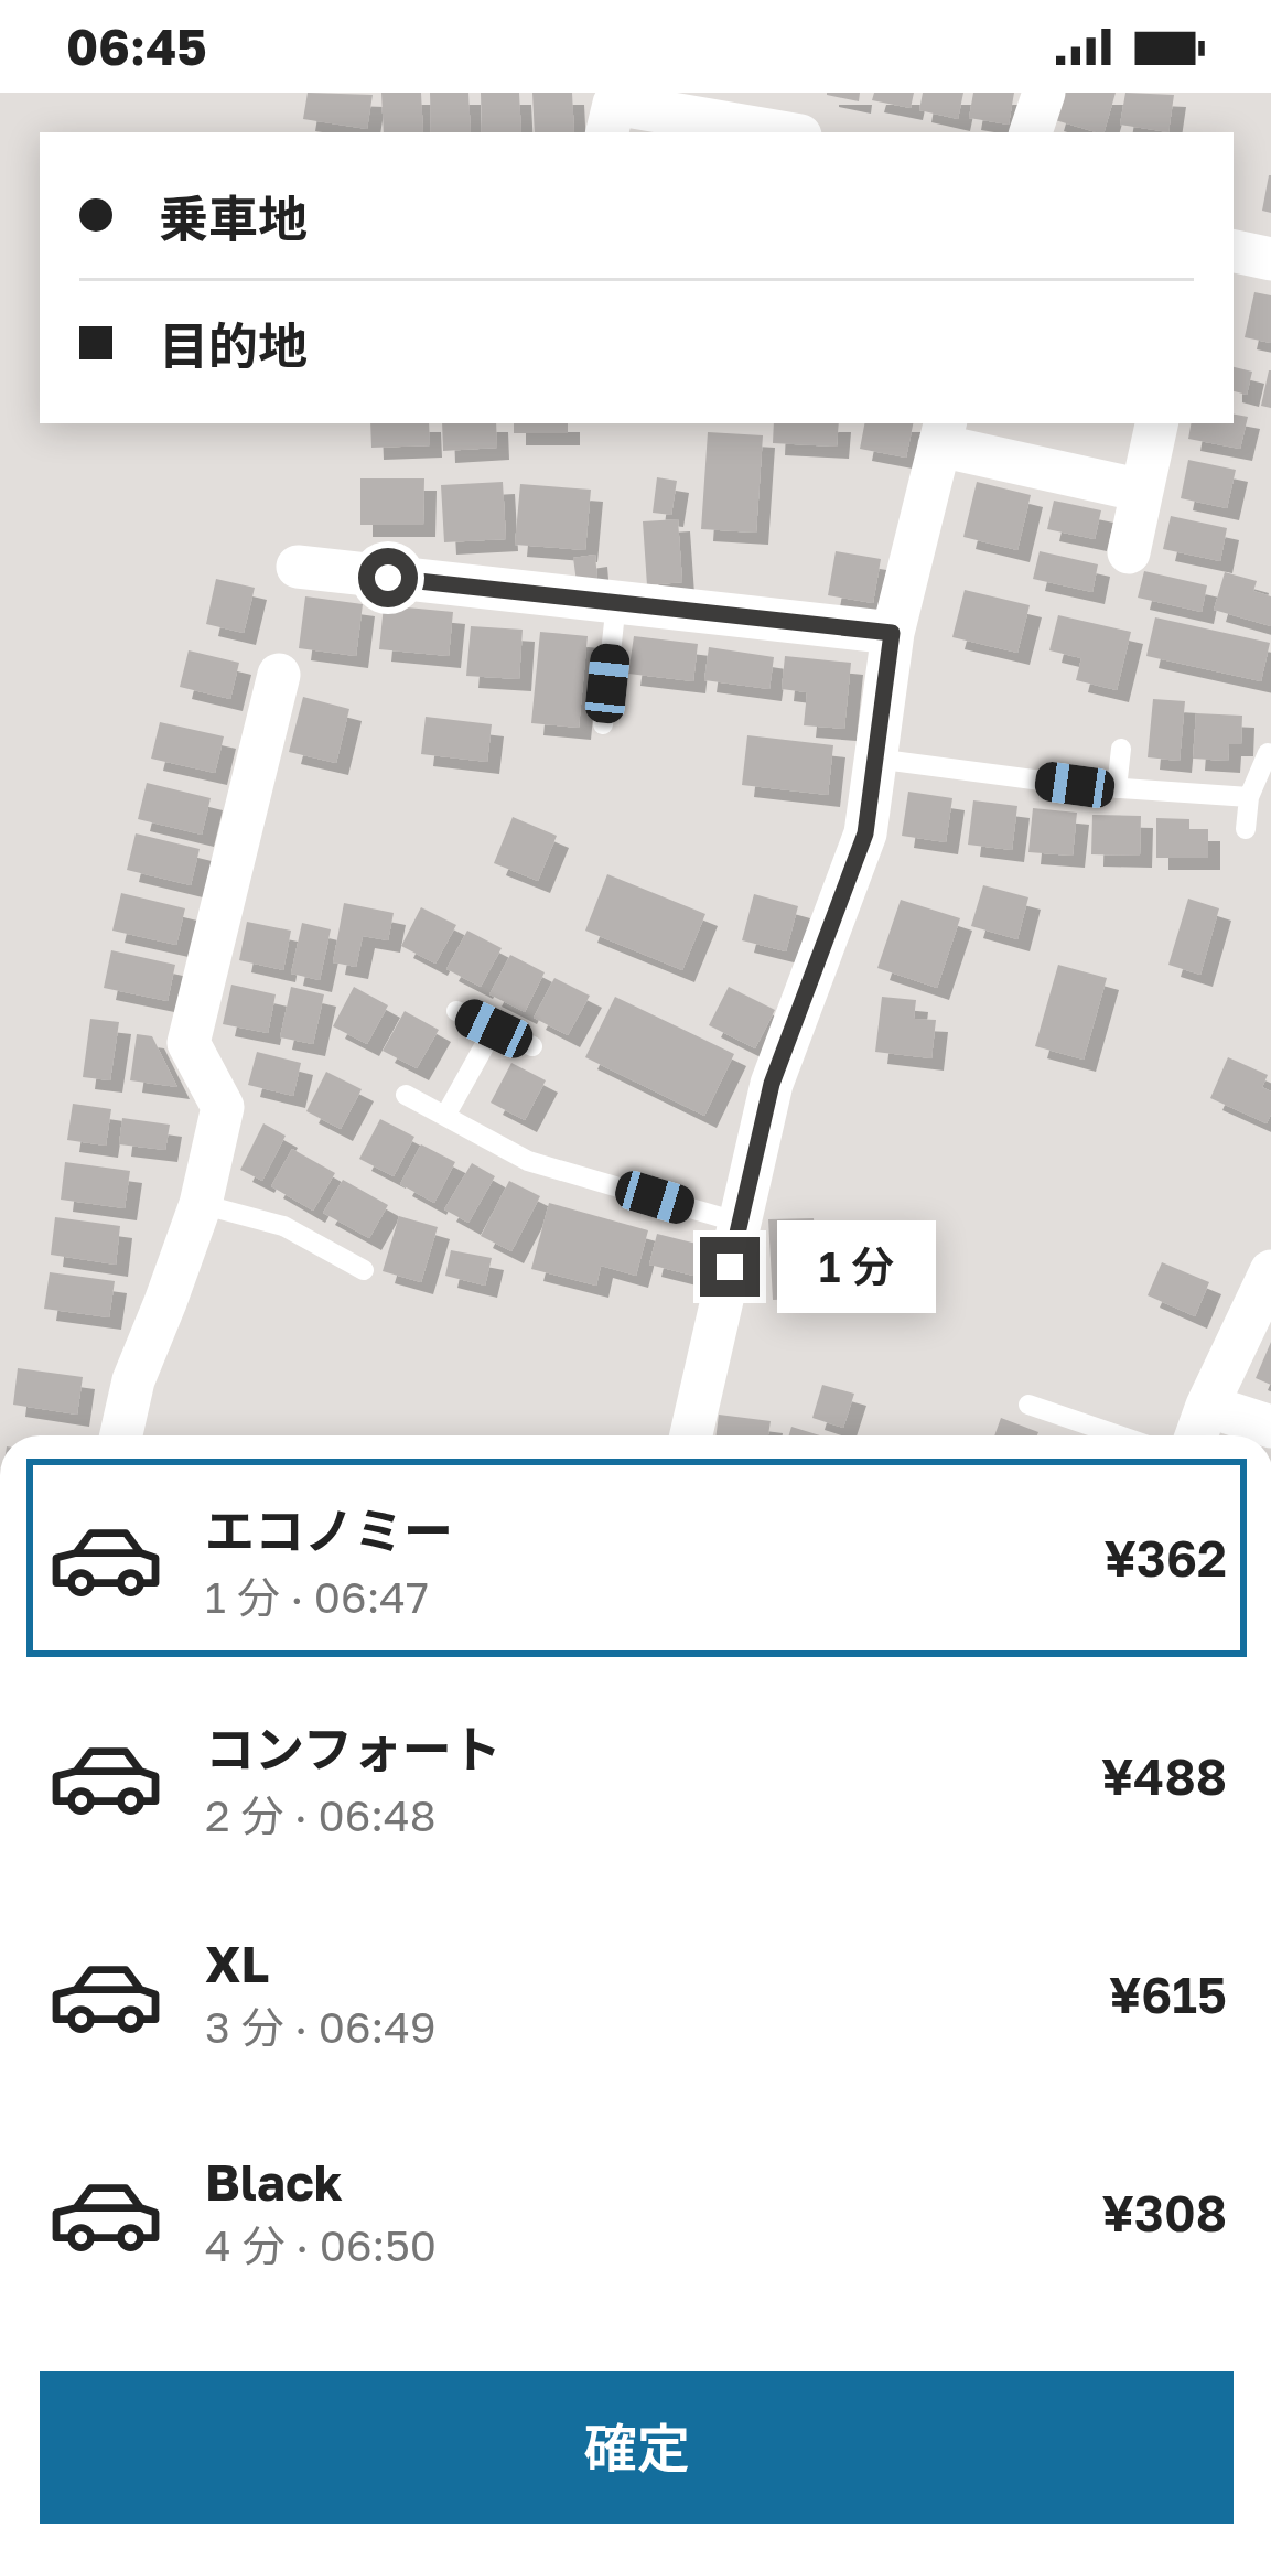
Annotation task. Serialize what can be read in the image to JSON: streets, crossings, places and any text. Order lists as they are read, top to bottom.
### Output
{
  "page": {
    "status": "06:45",
    "banner": ["乗車地", "目的地"],
    "bubble": "1 分",
    "list": [
      {
        "name": "エコノミー",
        "note": "1 分 · 06:47",
        "value": "¥362"
      },
      {
        "name": "コンフォート",
        "note": "2 分 · 06:48",
        "value": "¥488"
      },
      {
        "name": "XL",
        "note": "3 分 · 06:49",
        "value": "¥615"
      },
      {
        "name": "Black",
        "note": "4 分 · 06:50",
        "value": "¥308"
      }
    ],
    "buttons": "確定"
  }
}
